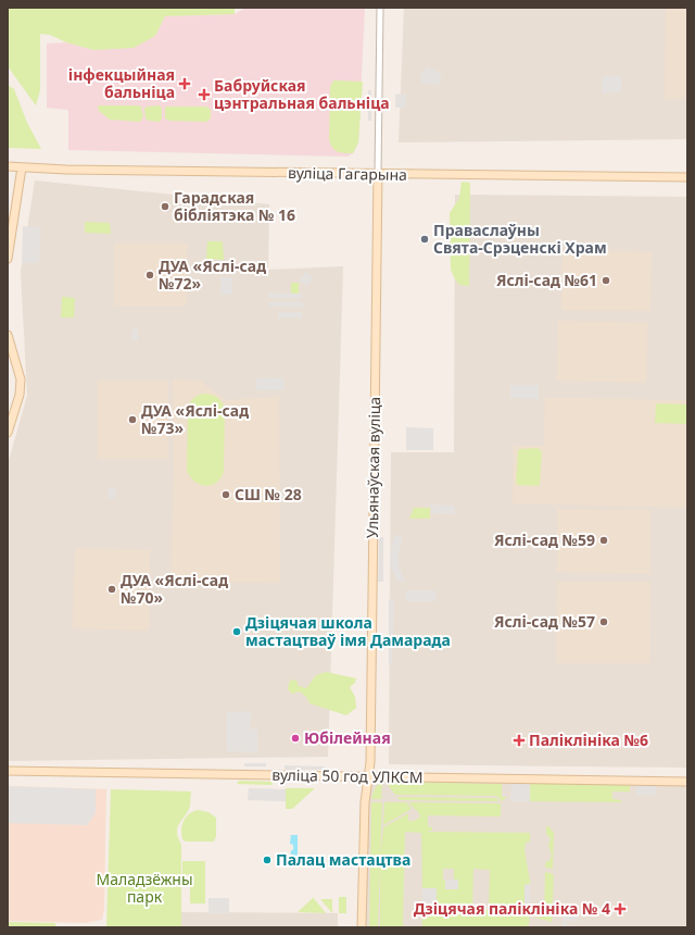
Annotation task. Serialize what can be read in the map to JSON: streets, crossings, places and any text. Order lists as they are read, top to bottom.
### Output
{
  "streets": {
    "main road": ["вуліца Гагарына", "Ульянаўская вуліца", "вуліца 50 год УЛКСМ"]
  },
  "crossings": [
    ["вуліца Гагарына", "Ульянаўская вуліца"],
    ["Ульянаўская вуліца", "вуліца 50 год УЛКСМ"]
  ],
  "parks": ["Маладзёжны парк"],
  "places": {
    "health": [
      "інфекцыйная бальніца",
      "Бабруйская цэнтральная бальніца",
      "Паліклініка №6",
      "Дзіцячая паліклініка № 4"
    ],
    "other": [
      "Гарадская бібліятэка № 16",
      "Праваслаўны Свята-Срэценскі Храм",
      "ДУА «Яслі-сад №72»",
      "Яслі-сад №61",
      "ДУА «Яслі-сад №73»",
      "СШ № 28",
      "Яслі-сад №59",
      "ДУА «Яслі-сад №70»",
      "Яслі-сад №57",
      "Дзіцячая школа мастацтваў імя Дамарада",
      "Юбілейная",
      "Палац мастацтва"
    ]
  }
}
